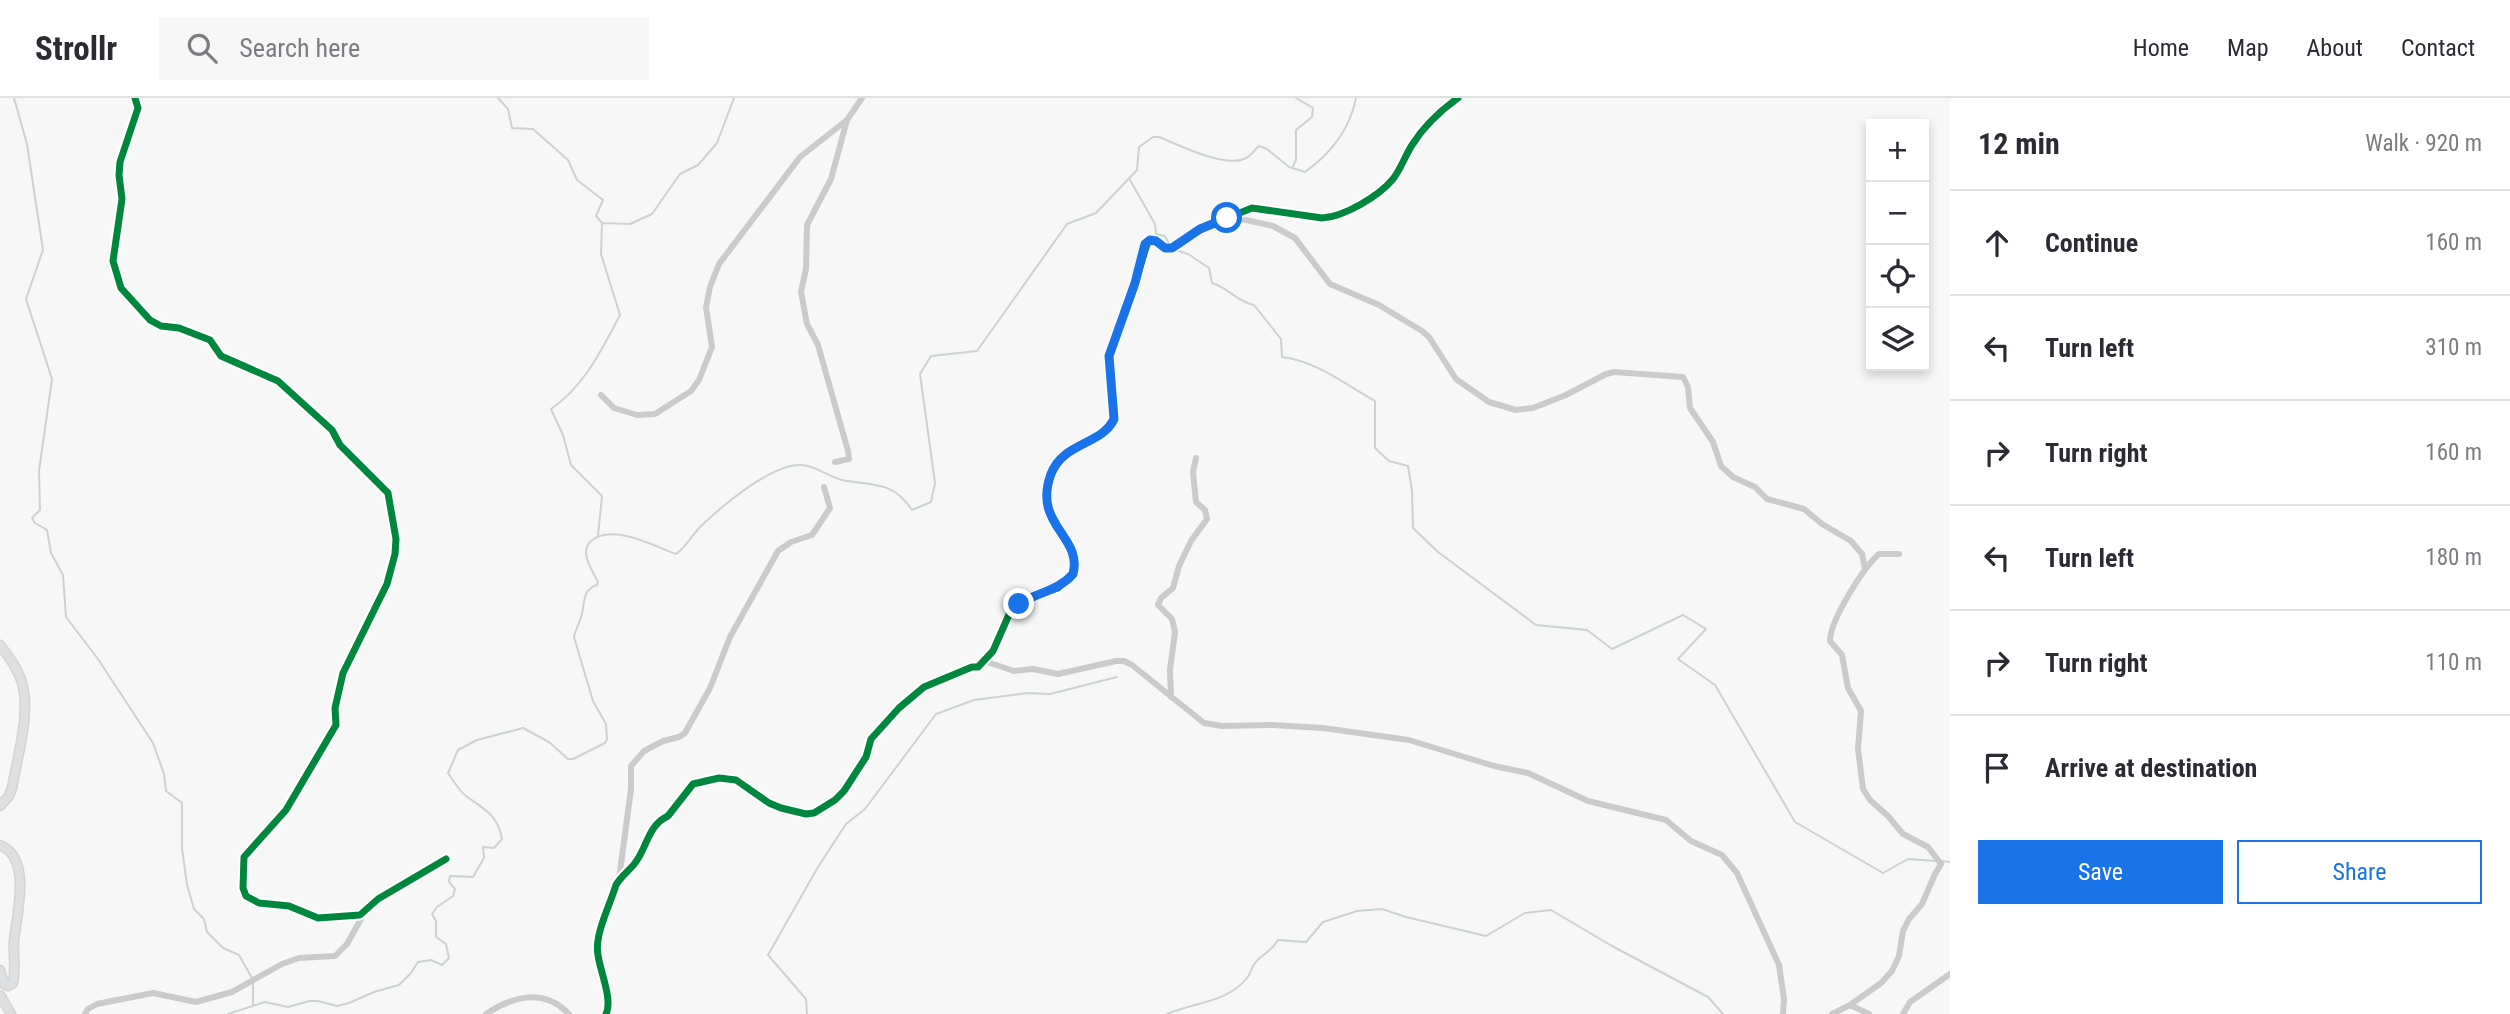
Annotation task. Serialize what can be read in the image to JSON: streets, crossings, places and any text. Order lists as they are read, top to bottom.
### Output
{
  "page": {
    "header": "Strollr",
    "search": "Search here",
    "nav": [
      "Home",
      "Map",
      "About",
      "Contact"
    ],
    "heading": ["12 min", "Walk · 920 m"],
    "map_buttons": ["+", "−"],
    "list": [
      ["Continue", "160 m"],
      ["Turn left", "310 m"],
      ["Turn right", "160 m"],
      ["Turn left", "180 m"],
      ["Turn right", "110 m"],
      "Arrive at destination"
    ],
    "buttons": ["Save", "Share"]
  }
}
